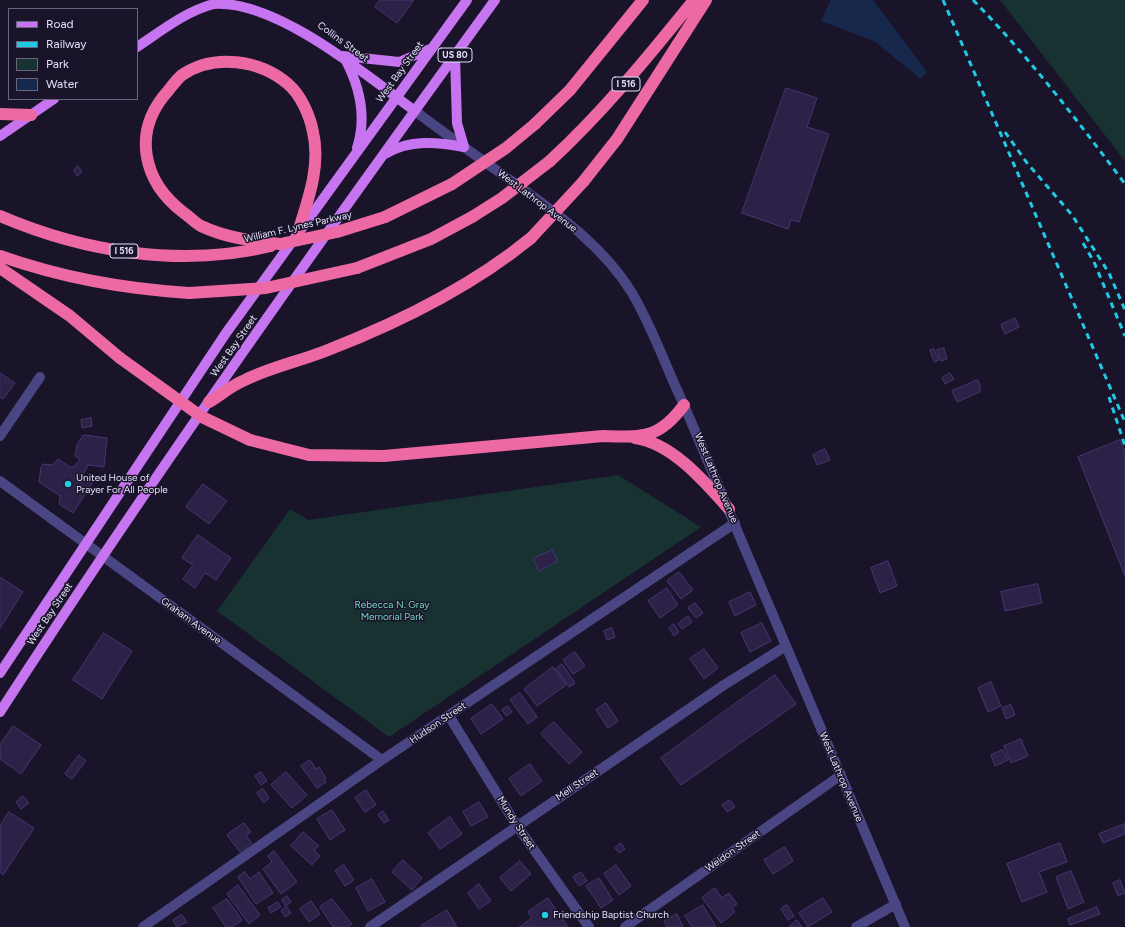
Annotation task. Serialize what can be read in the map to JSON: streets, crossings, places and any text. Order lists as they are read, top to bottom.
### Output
{
  "streets": {
    "highway": ["I 516", "William F. Lynes Parkway"],
    "main road": ["Collins Street", "US 80", "West Bay Street"],
    "street": [
      "West Lathrop Avenue",
      "Graham Avenue",
      "Hudson Street",
      "Mell Street",
      "Mundy Street",
      "Weldon Street"
    ]
  },
  "crossings": [
    ["Collins Street", "West Bay Street"],
    ["Collins Street", "West Lathrop Avenue"],
    ["West Bay Street", "West Lathrop Avenue"],
    ["West Bay Street", "Graham Avenue"],
    ["West Lathrop Avenue", "Hudson Street"],
    ["West Lathrop Avenue", "Mell Street"],
    ["West Lathrop Avenue", "Weldon Street"],
    ["Graham Avenue", "Hudson Street"],
    ["Hudson Street", "Mundy Street"],
    ["Mell Street", "Mundy Street"]
  ],
  "parks": ["Rebecca N. Gray Memorial Park"],
  "places": ["United House of Prayer For All People", "Friendship Baptist Church"],
  "legend": [
    "Road",
    "Railway",
    "Park",
    "Water"
  ]
}
